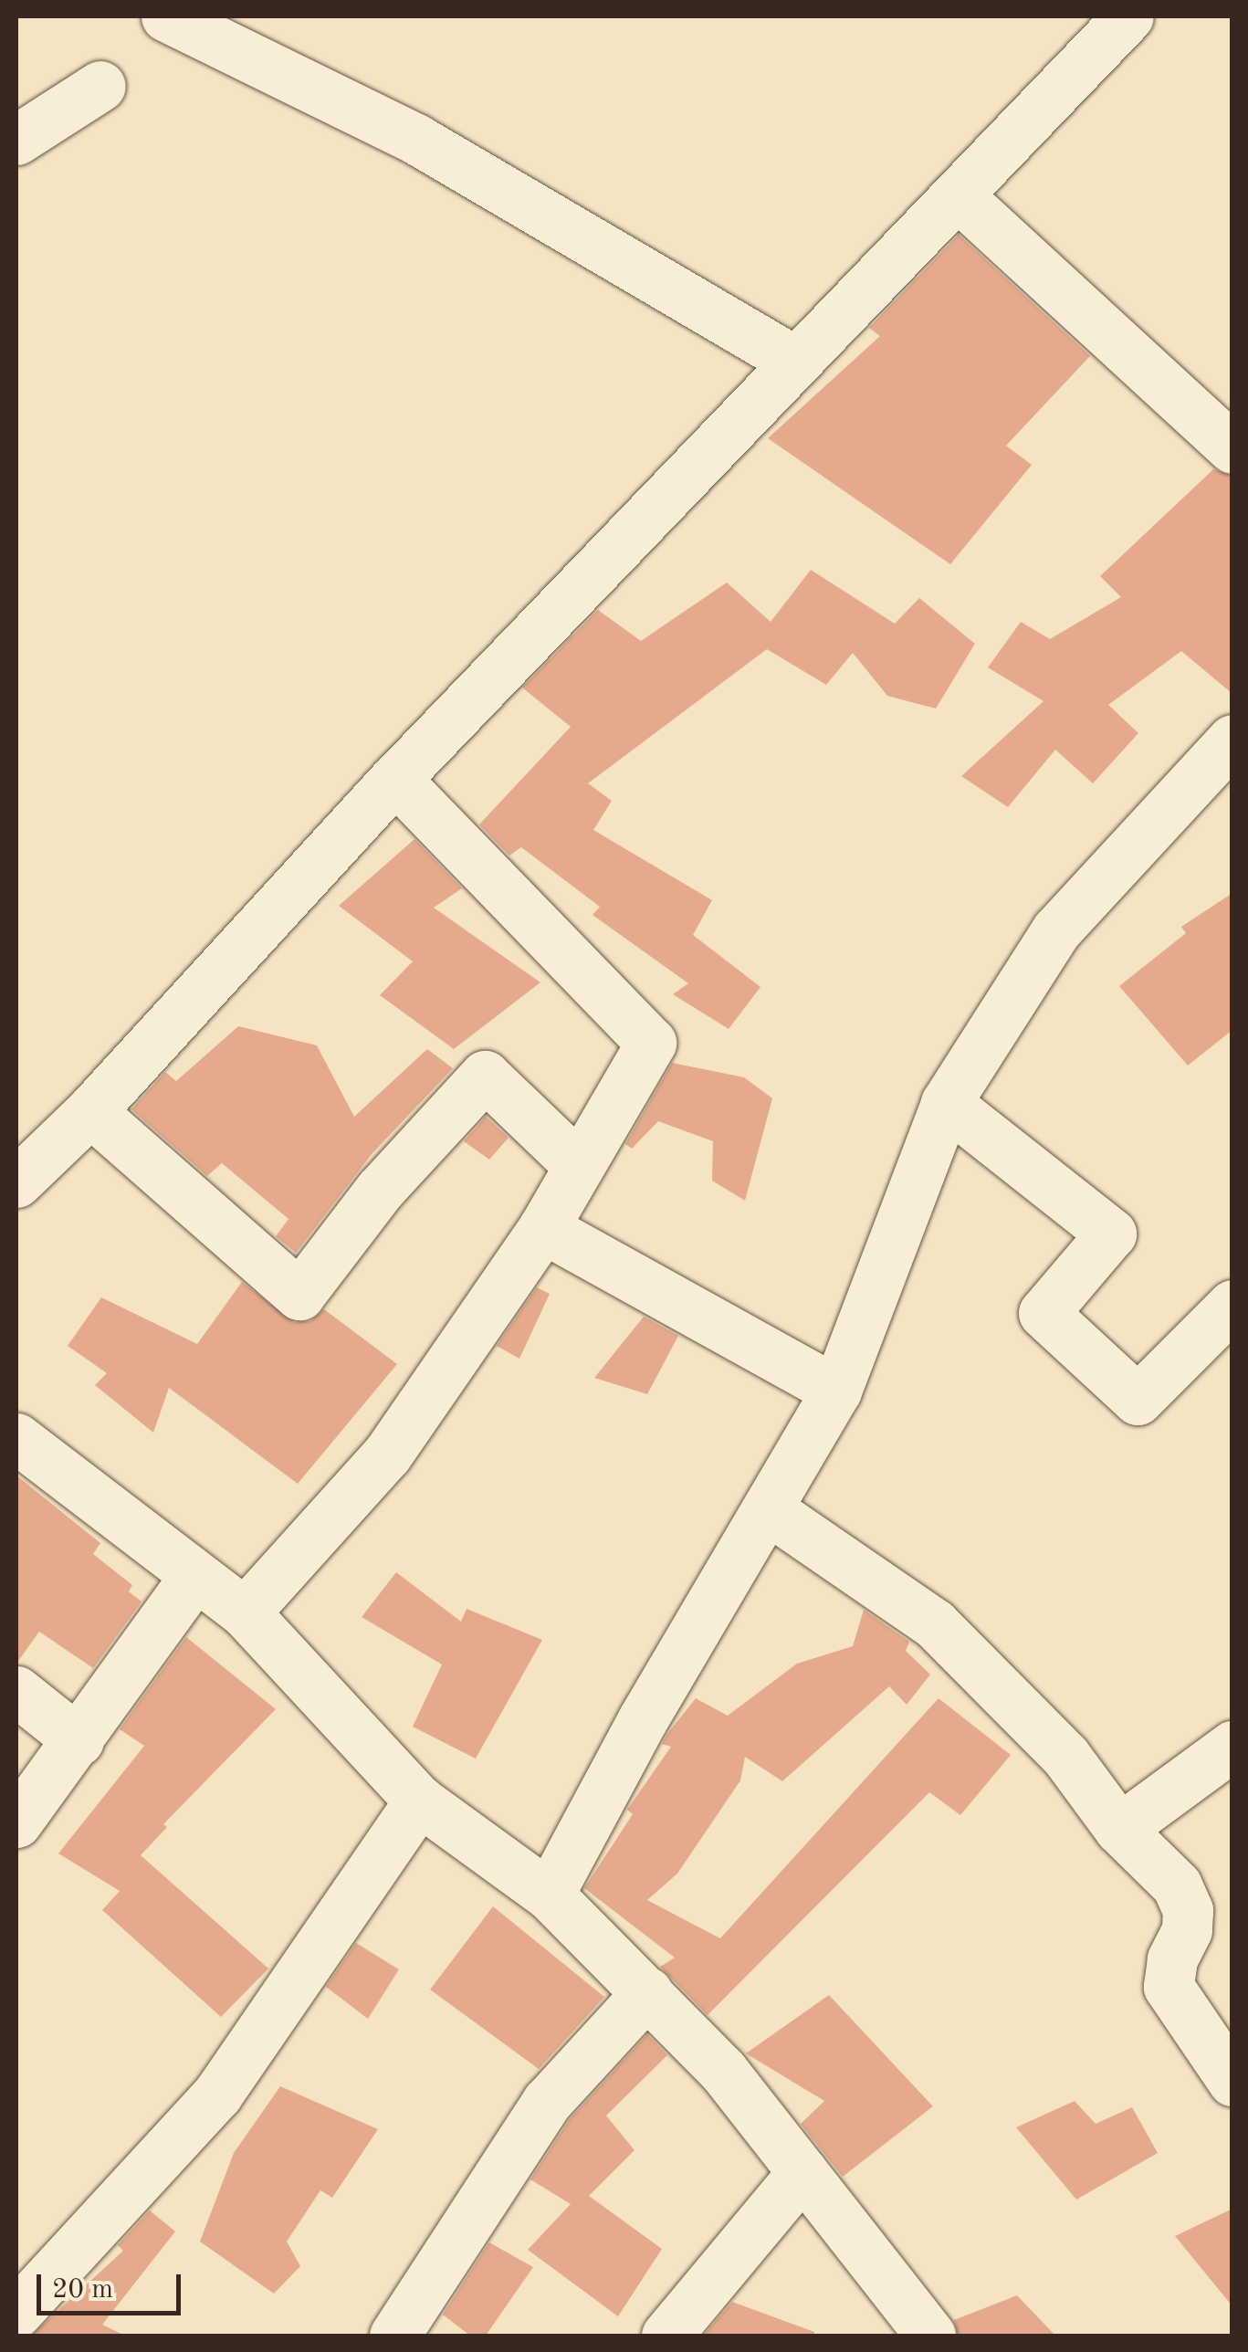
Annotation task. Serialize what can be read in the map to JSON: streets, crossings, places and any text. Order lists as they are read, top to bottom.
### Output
{
  "scale_bar": "20 m"
}
